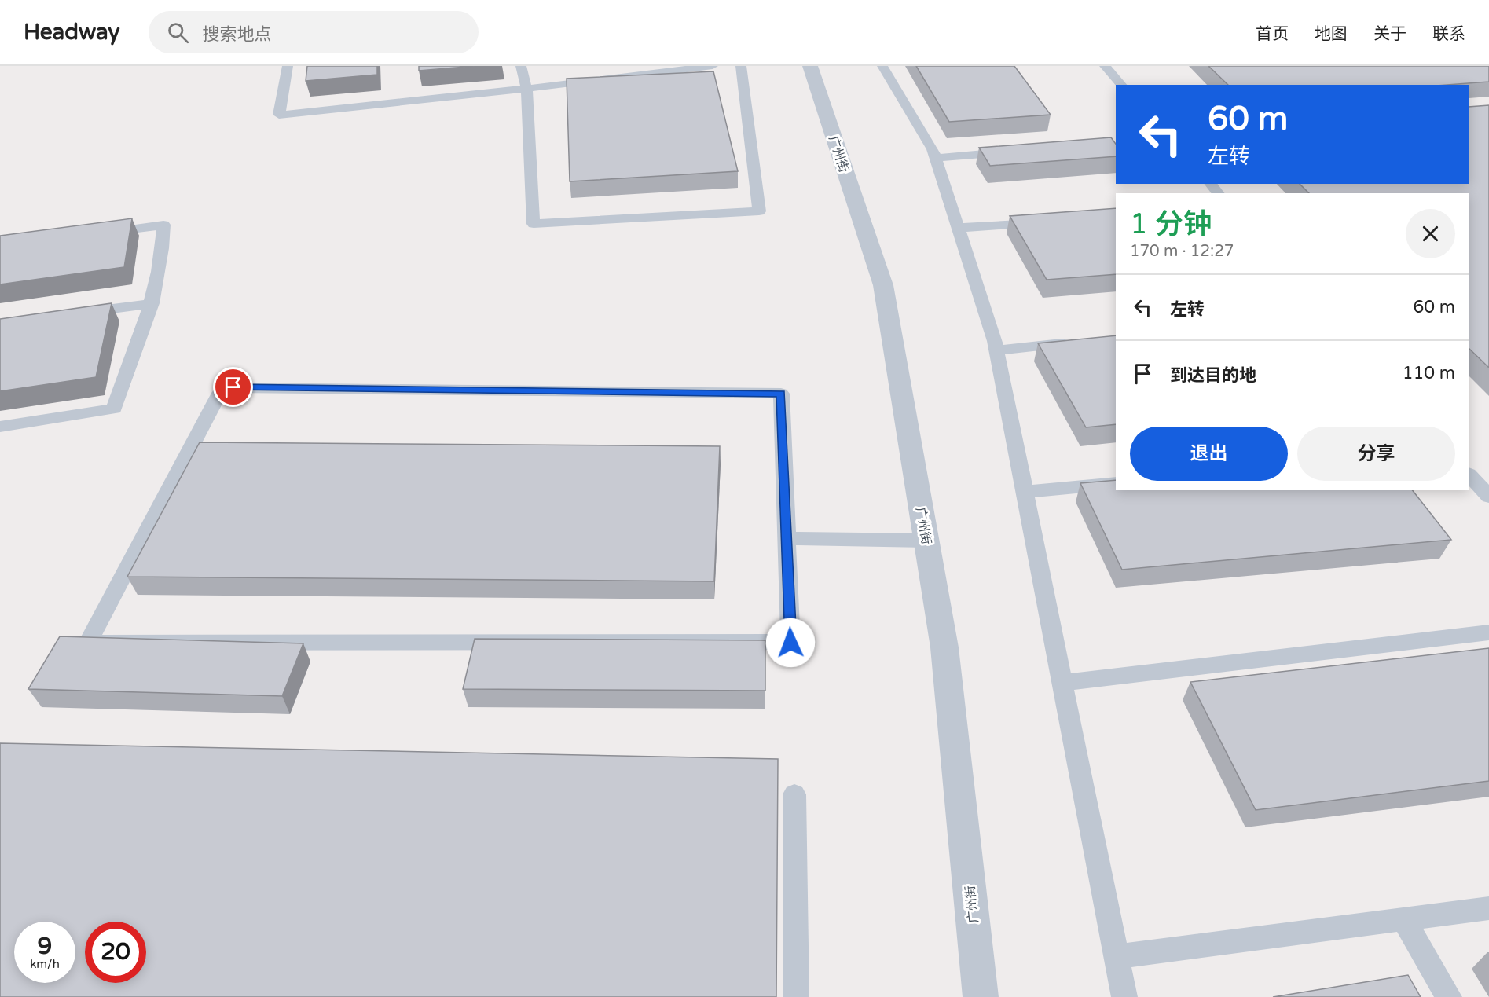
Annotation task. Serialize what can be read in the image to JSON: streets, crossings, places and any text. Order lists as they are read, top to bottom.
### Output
{
  "streets": {
    "street": ["广州街"]
  },
  "page": {
    "header": "Headway",
    "search": "搜索地点",
    "nav": [
      "首页",
      "地图",
      "关于",
      "联系"
    ],
    "turn": ["60 m", "左转"],
    "heading": ["1 分钟", "170 m · 12:27"],
    "list": [
      {
        "name": "左转",
        "value": "60 m"
      },
      {
        "name": "到达目的地",
        "value": "110 m"
      }
    ],
    "buttons": ["退出", "分享"],
    "speed": "9 km/h",
    "limit": "20"
  }
}
